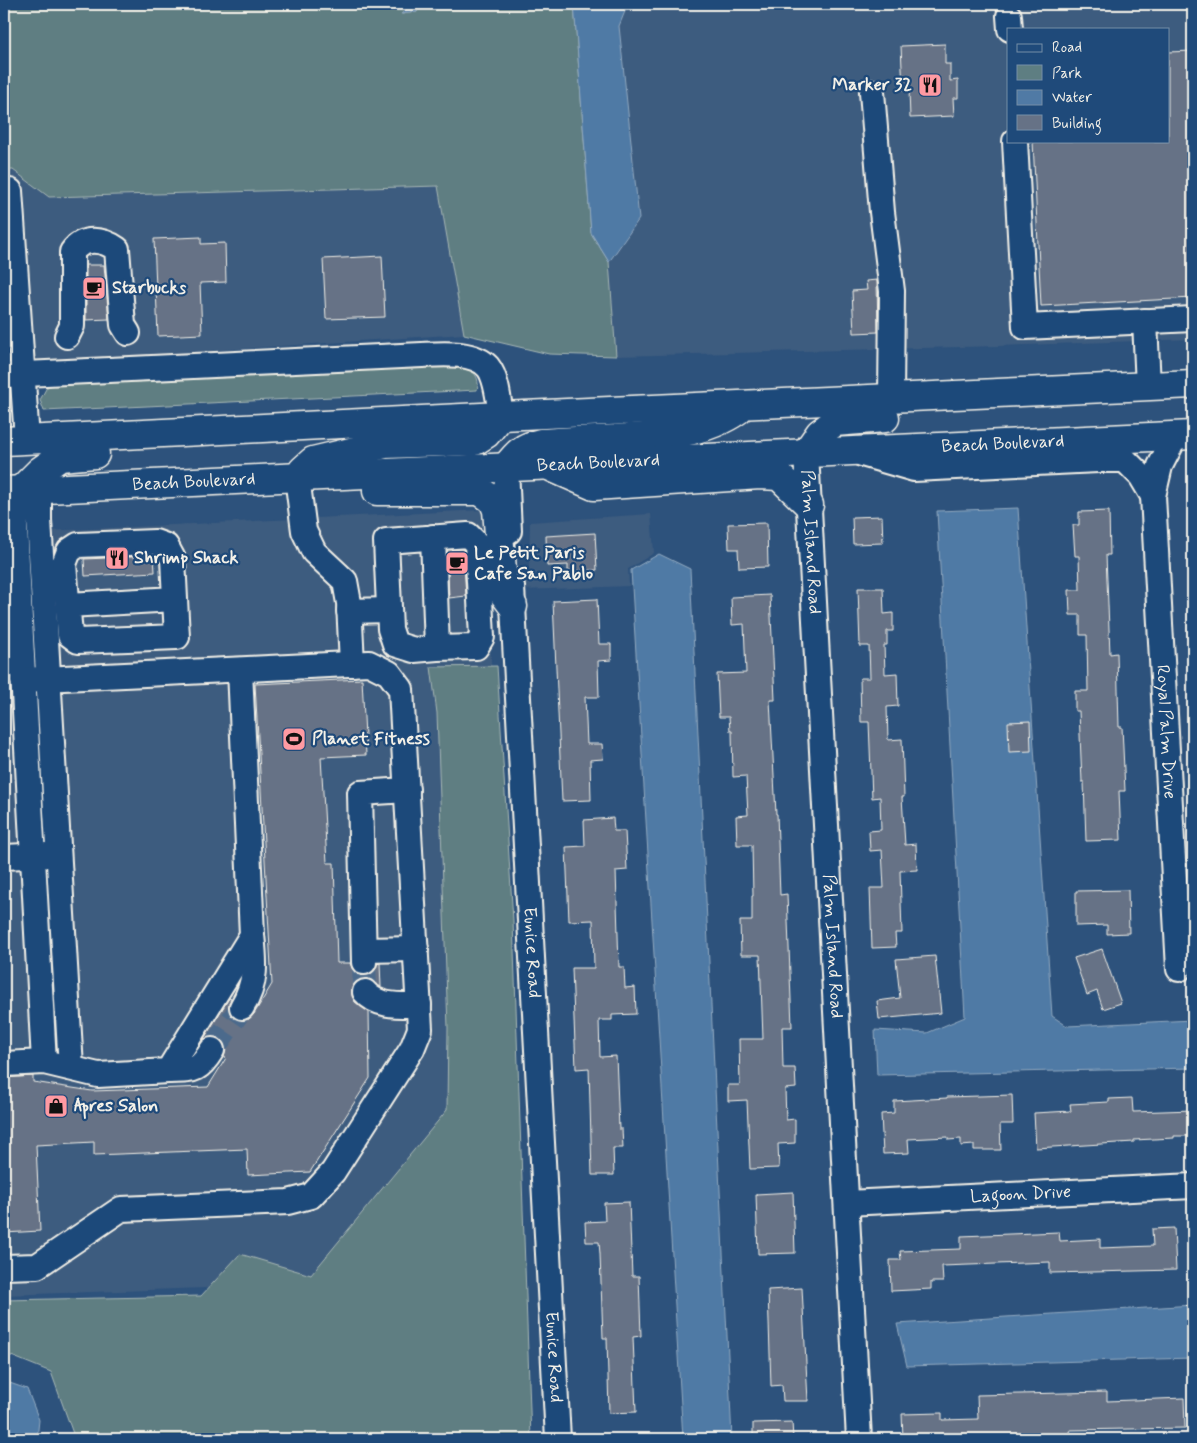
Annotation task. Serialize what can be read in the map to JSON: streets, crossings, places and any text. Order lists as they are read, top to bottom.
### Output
{
  "streets": {
    "highway": ["Beach Boulevard"],
    "street": [
      "Palm Island Road",
      "Royal Palm Drive",
      "Eunice Road",
      "Lagoon Drive"
    ]
  },
  "crossings": [
    ["Beach Boulevard", "Palm Island Road"],
    ["Beach Boulevard", "Royal Palm Drive"],
    ["Beach Boulevard", "Eunice Road"],
    ["Palm Island Road", "Lagoon Drive"]
  ],
  "places": {
    "restaurant": ["Marker 32", "Shrimp Shack"],
    "cafe": ["Starbucks", "Le Petit Paris Cafe San Pablo"],
    "sports": ["Planet Fitness"],
    "shop": ["Apres Salon"]
  },
  "legend": [
    "Road",
    "Park",
    "Water",
    "Building"
  ]
}
